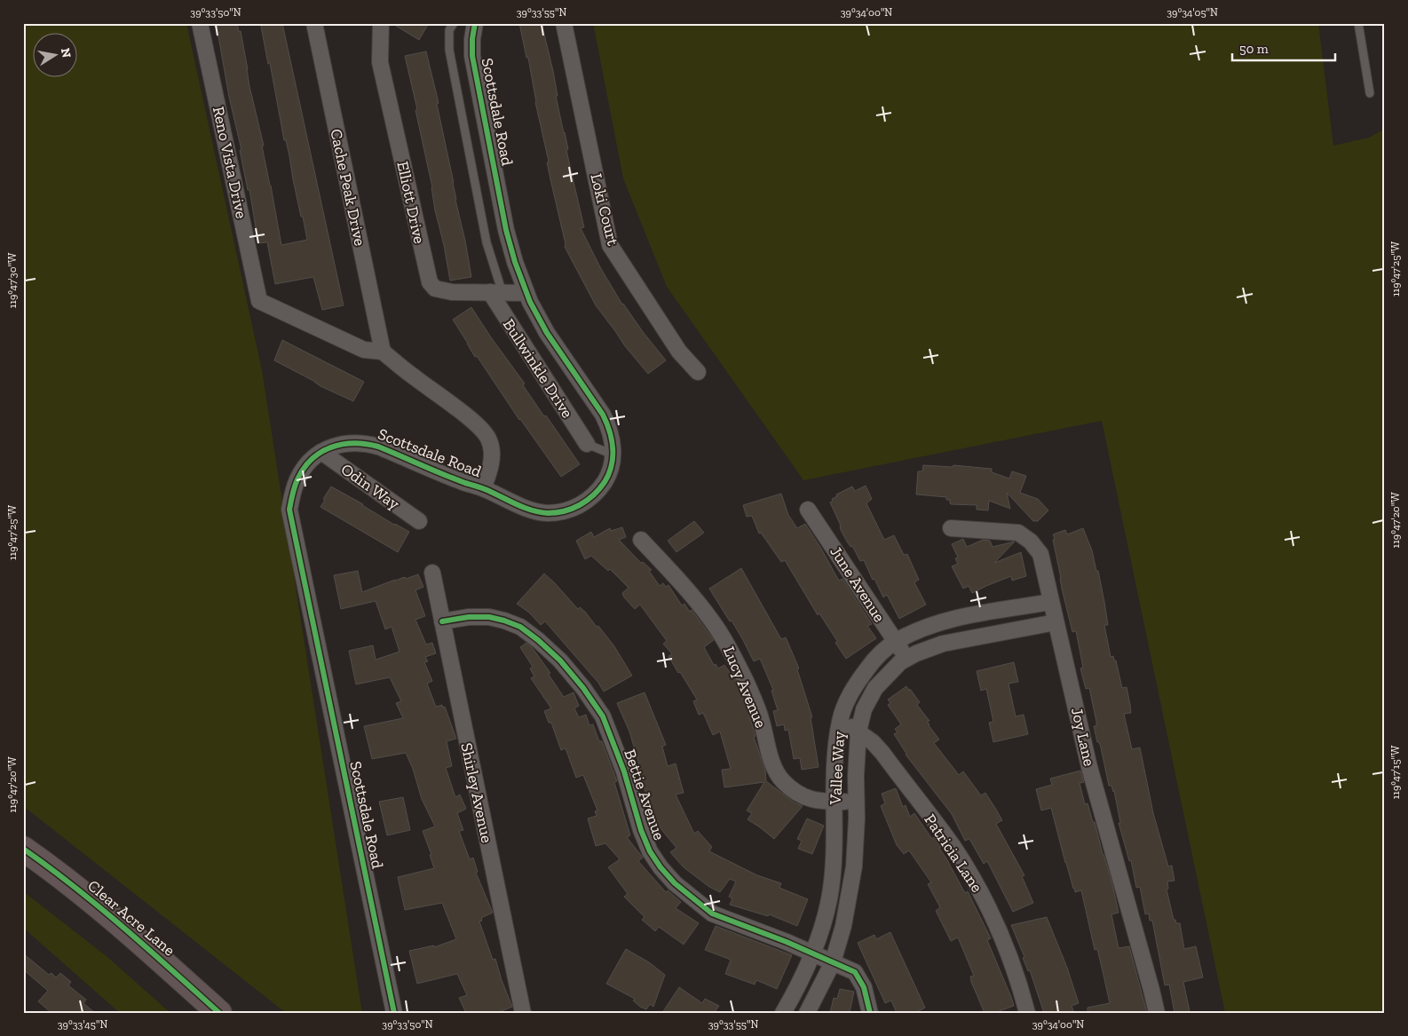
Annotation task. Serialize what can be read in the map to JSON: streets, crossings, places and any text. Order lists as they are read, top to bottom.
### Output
{
  "streets": {
    "main road": ["Clear Acre Lane"],
    "street": [
      "Scottsdale Road",
      "Reno Vista Drive",
      "Cache Peak Drive",
      "Elliott Drive",
      "Loki Court",
      "Bullwinkle Drive",
      "Odin Way",
      "June Avenue",
      "Lucy Avenue",
      "Joy Lane",
      "Vallee Way",
      "Shirley Avenue",
      "Bettie Avenue",
      "Patricia Lane"
    ]
  },
  "crossings": [
    ["Scottsdale Road", "Reno Vista Drive"],
    ["Scottsdale Road", "Cache Peak Drive"],
    ["Scottsdale Road", "Elliott Drive"],
    ["Scottsdale Road", "Odin Way"],
    ["Reno Vista Drive", "Cache Peak Drive"],
    ["Elliott Drive", "Bullwinkle Drive"],
    ["June Avenue", "Vallee Way"],
    ["Lucy Avenue", "Vallee Way"],
    ["Joy Lane", "Vallee Way"],
    ["Vallee Way", "Bettie Avenue"],
    ["Vallee Way", "Patricia Lane"],
    ["Shirley Avenue", "Bettie Avenue"]
  ],
  "scale_bar": "50 m",
  "north": "right",
  "coordinates": [
    "39°33'50\"N",
    "39°33'55\"N",
    "39°34'00\"N",
    "39°34'05\"N",
    "119°47'25\"W",
    "119°47'30\"W",
    "119°47'20\"W",
    "119°47'15\"W",
    "39°33'45\"N"
  ]
}
